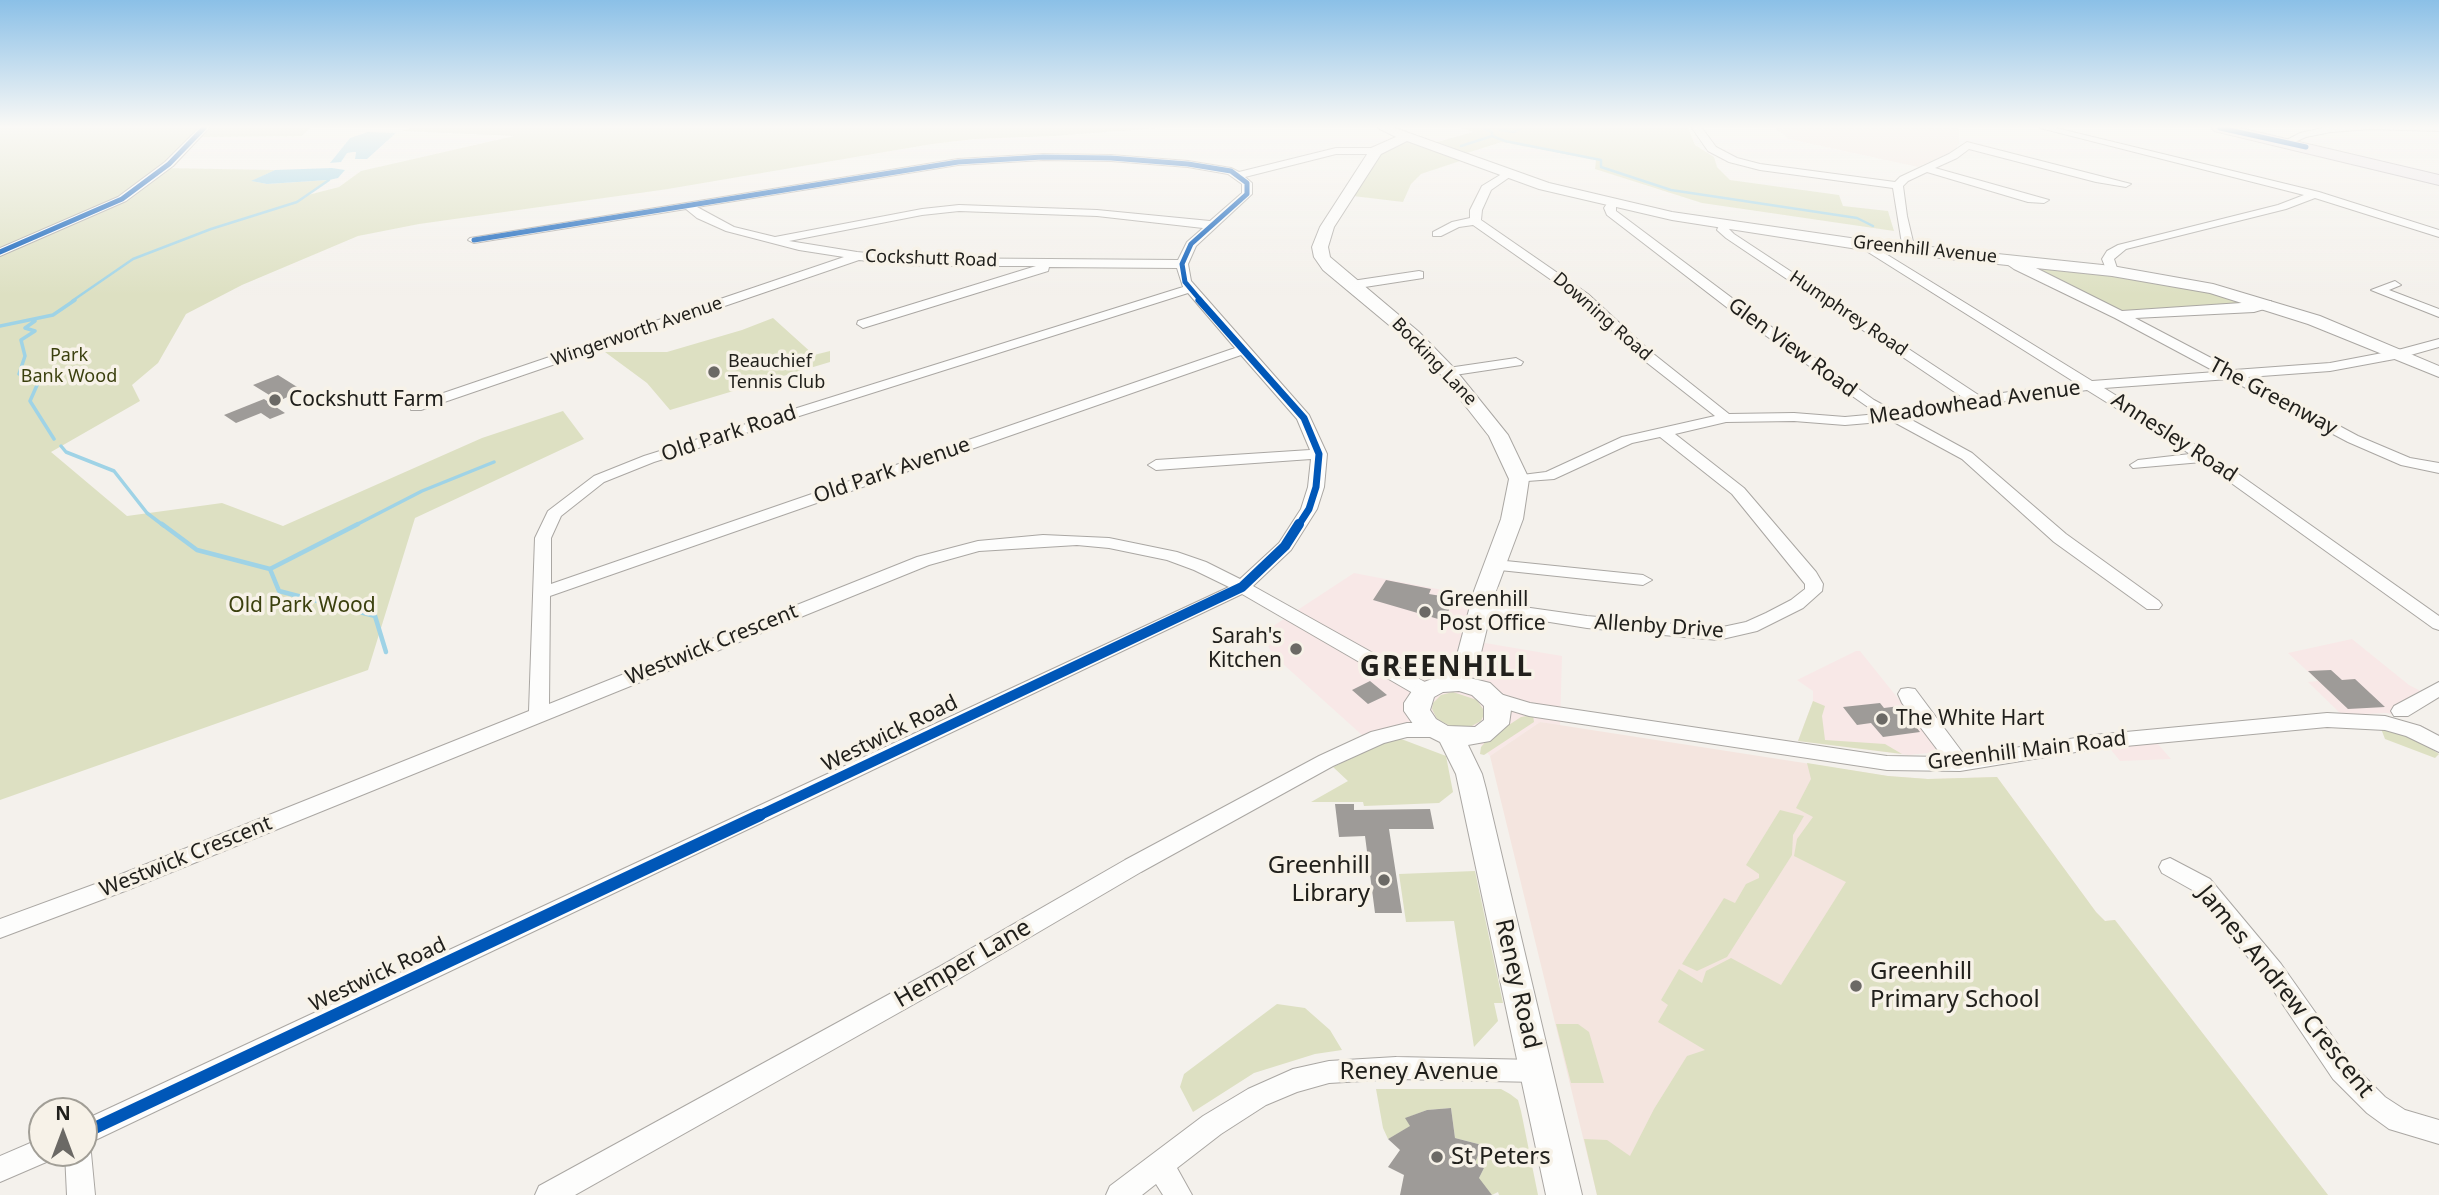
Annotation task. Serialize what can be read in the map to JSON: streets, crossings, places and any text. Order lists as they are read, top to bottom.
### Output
{
  "streets": {
    "street": [
      "Greenhill Avenue",
      "Cockshutt Road",
      "Humphrey Road",
      "Downing Road",
      "Wingerworth Avenue",
      "Glen View Road",
      "Bocking Lane",
      "The Greenway",
      "Meadowhead Avenue",
      "Old Park Road",
      "Annesley Road",
      "Old Park Avenue",
      "Allenby Drive",
      "Westwick Crescent",
      "Westwick Road",
      "Greenhill Main Road",
      "Hemper Lane",
      "Reney Road",
      "James Andrew Crescent",
      "Reney Avenue"
    ]
  },
  "crossings": [
    ["Greenhill Avenue", "Humphrey Road"],
    ["Greenhill Avenue", "Glen View Road"],
    ["Greenhill Avenue", "The Greenway"],
    ["Greenhill Avenue", "Meadowhead Avenue"],
    ["Greenhill Avenue", "Annesley Road"],
    ["Cockshutt Road", "Wingerworth Avenue"],
    ["Cockshutt Road", "Westwick Road"],
    ["Humphrey Road", "Meadowhead Avenue"],
    ["Downing Road", "Meadowhead Avenue"],
    ["Glen View Road", "Meadowhead Avenue"],
    ["Bocking Lane", "Meadowhead Avenue"],
    ["The Greenway", "Meadowhead Avenue"],
    ["Meadowhead Avenue", "Annesley Road"],
    ["Meadowhead Avenue", "Allenby Drive"],
    ["Old Park Road", "Old Park Avenue"],
    ["Old Park Road", "Westwick Crescent"],
    ["Old Park Road", "Westwick Road"],
    ["Old Park Avenue", "Westwick Road"],
    ["Westwick Crescent", "Westwick Road"],
    ["Westwick Crescent", "Greenhill Main Road"],
    ["Westwick Crescent", "Hemper Lane"],
    ["Westwick Crescent", "Reney Road"],
    ["Greenhill Main Road", "Hemper Lane"],
    ["Greenhill Main Road", "Reney Road"],
    ["Hemper Lane", "Reney Road"],
    ["Reney Road", "Reney Avenue"]
  ],
  "districts": ["GREENHILL"],
  "parks": ["Park Bank Wood", "Old Park Wood"],
  "places": [
    "Beauchief Tennis Club",
    "Cockshutt Farm",
    "Greenhill Post Office",
    "Sarah's Kitchen",
    "The White Hart",
    "Greenhill Library",
    "Greenhill Primary School",
    "St Peters"
  ],
  "north": "top"
}
